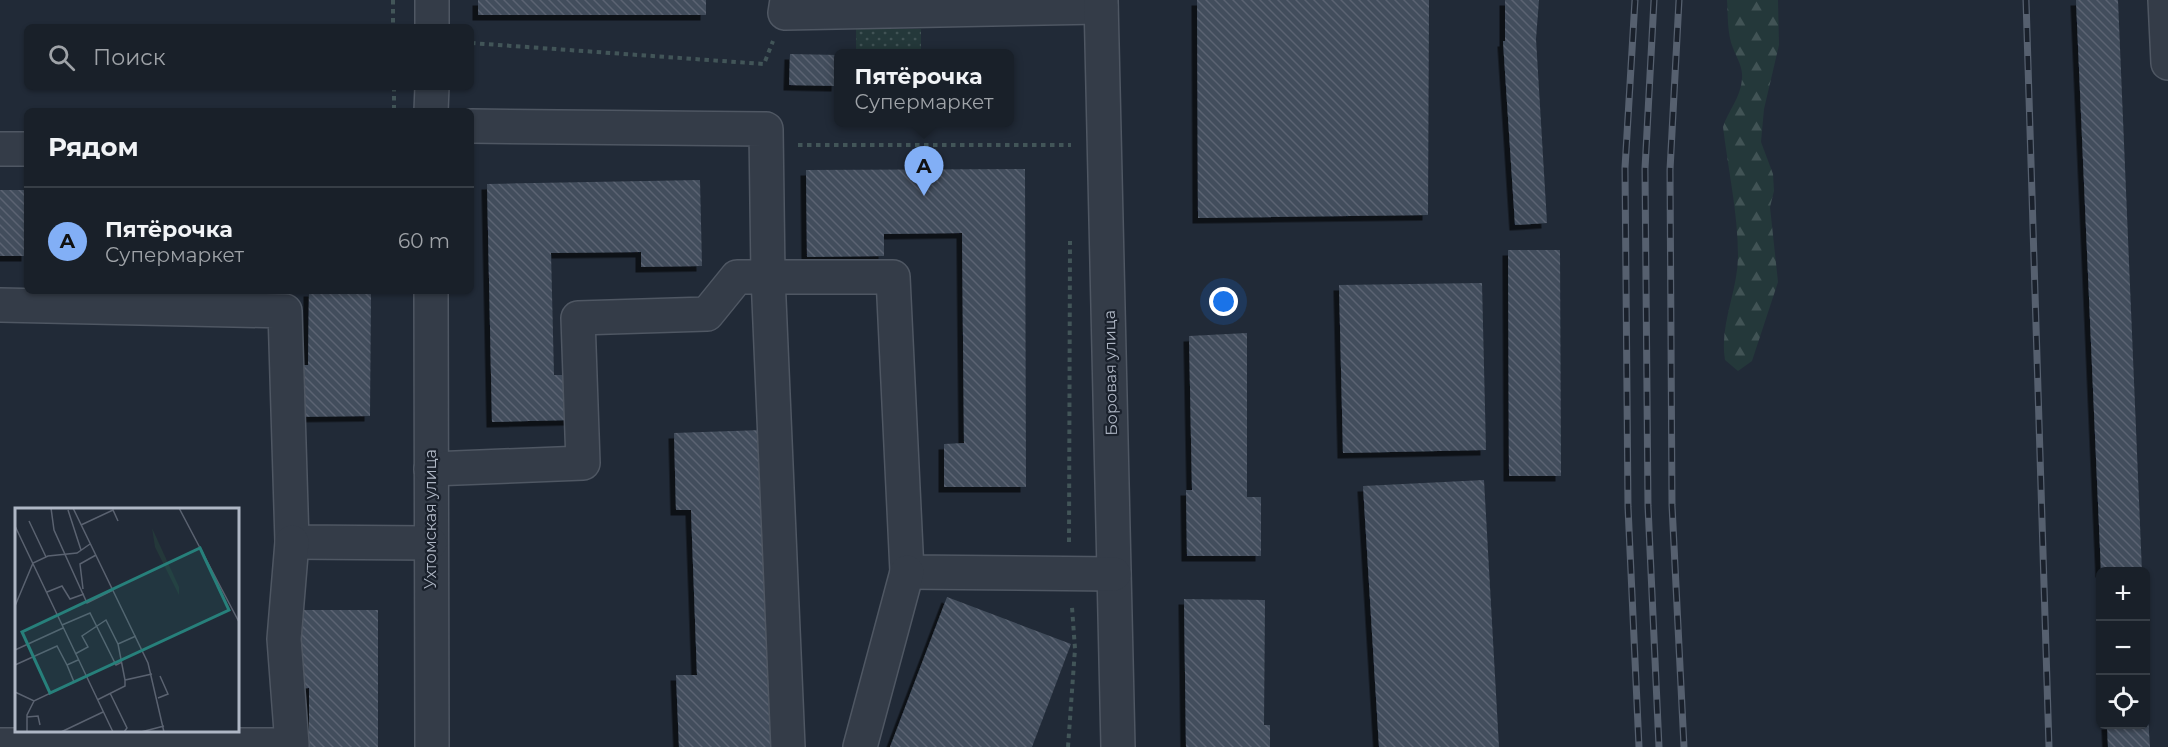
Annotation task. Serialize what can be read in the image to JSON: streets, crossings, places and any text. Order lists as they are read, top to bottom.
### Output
{
  "streets": {
    "street": ["Боровая улица", "Ухтомская улица"]
  },
  "page": {
    "search": "Поиск",
    "popup": ["Пятёрочка", "Супермаркет"],
    "heading": "Рядом",
    "pins": "A",
    "list": [
      {
        "mark": "A",
        "name": "Пятёрочка",
        "note": "Супермаркет",
        "value": "60 m"
      }
    ],
    "map_buttons": ["+", "−"]
  }
}
